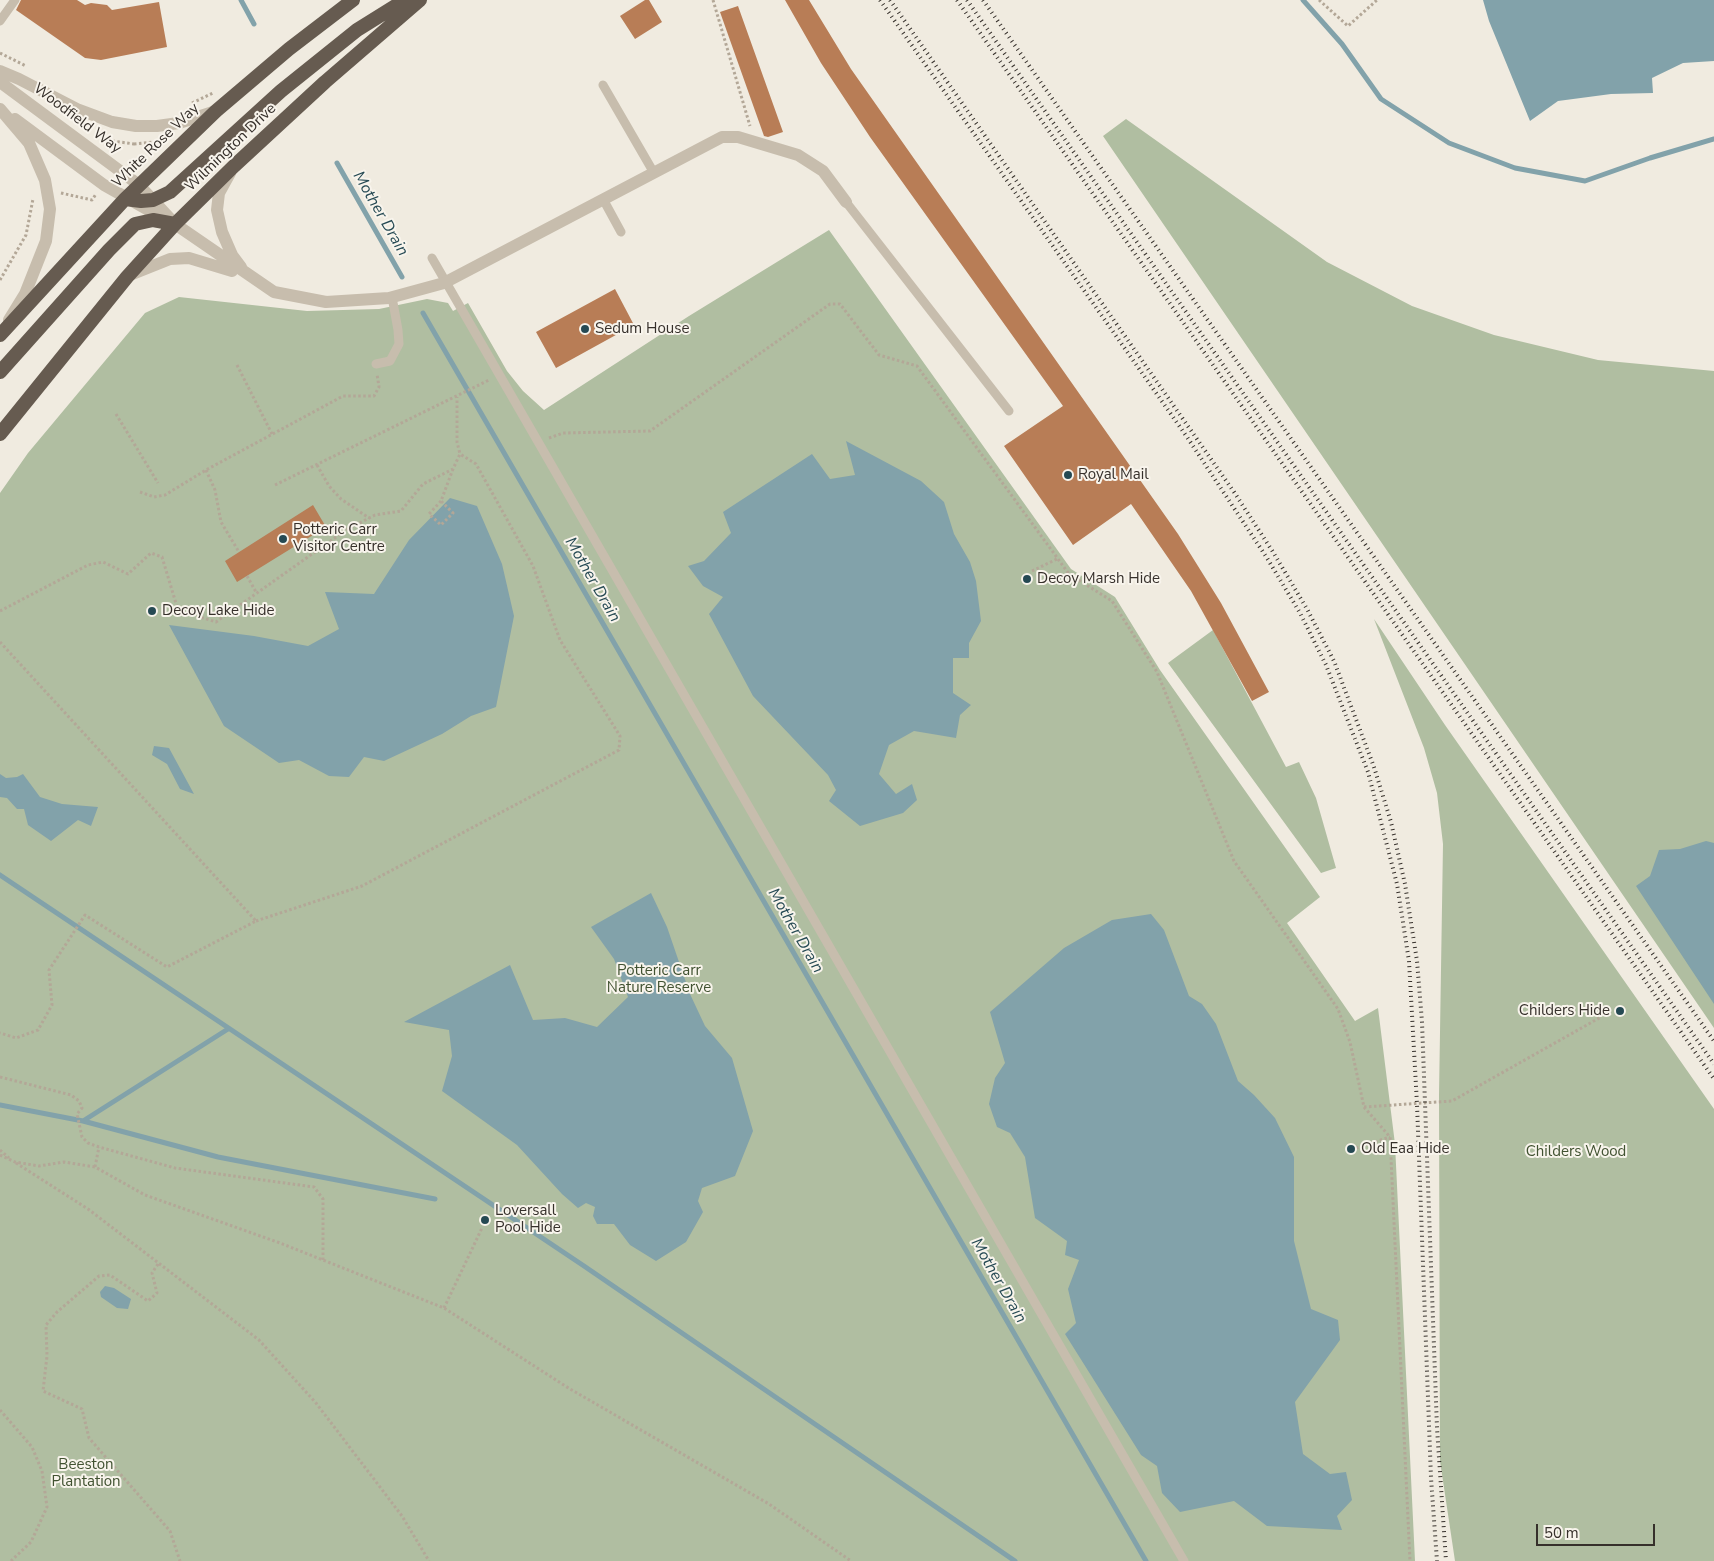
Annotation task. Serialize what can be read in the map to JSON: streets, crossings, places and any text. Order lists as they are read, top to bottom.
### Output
{
  "streets": {
    "highway": ["White Rose Way", "Wilmington Drive"],
    "street": ["Woodfield Way"]
  },
  "crossings": [
    ["Woodfield Way", "White Rose Way"],
    ["Woodfield Way", "Wilmington Drive"]
  ],
  "water": ["Mother Drain"],
  "parks": ["Potteric Carr Nature Reserve", "Childers Wood", "Beeston Plantation"],
  "places": [
    "Sedum House",
    "Royal Mail",
    "Potteric Carr Visitor Centre",
    "Decoy Marsh Hide",
    "Decoy Lake Hide",
    "Childers Hide",
    "Old Eaa Hide",
    "Loversall Pool Hide"
  ],
  "scale_bar": "50 m"
}
